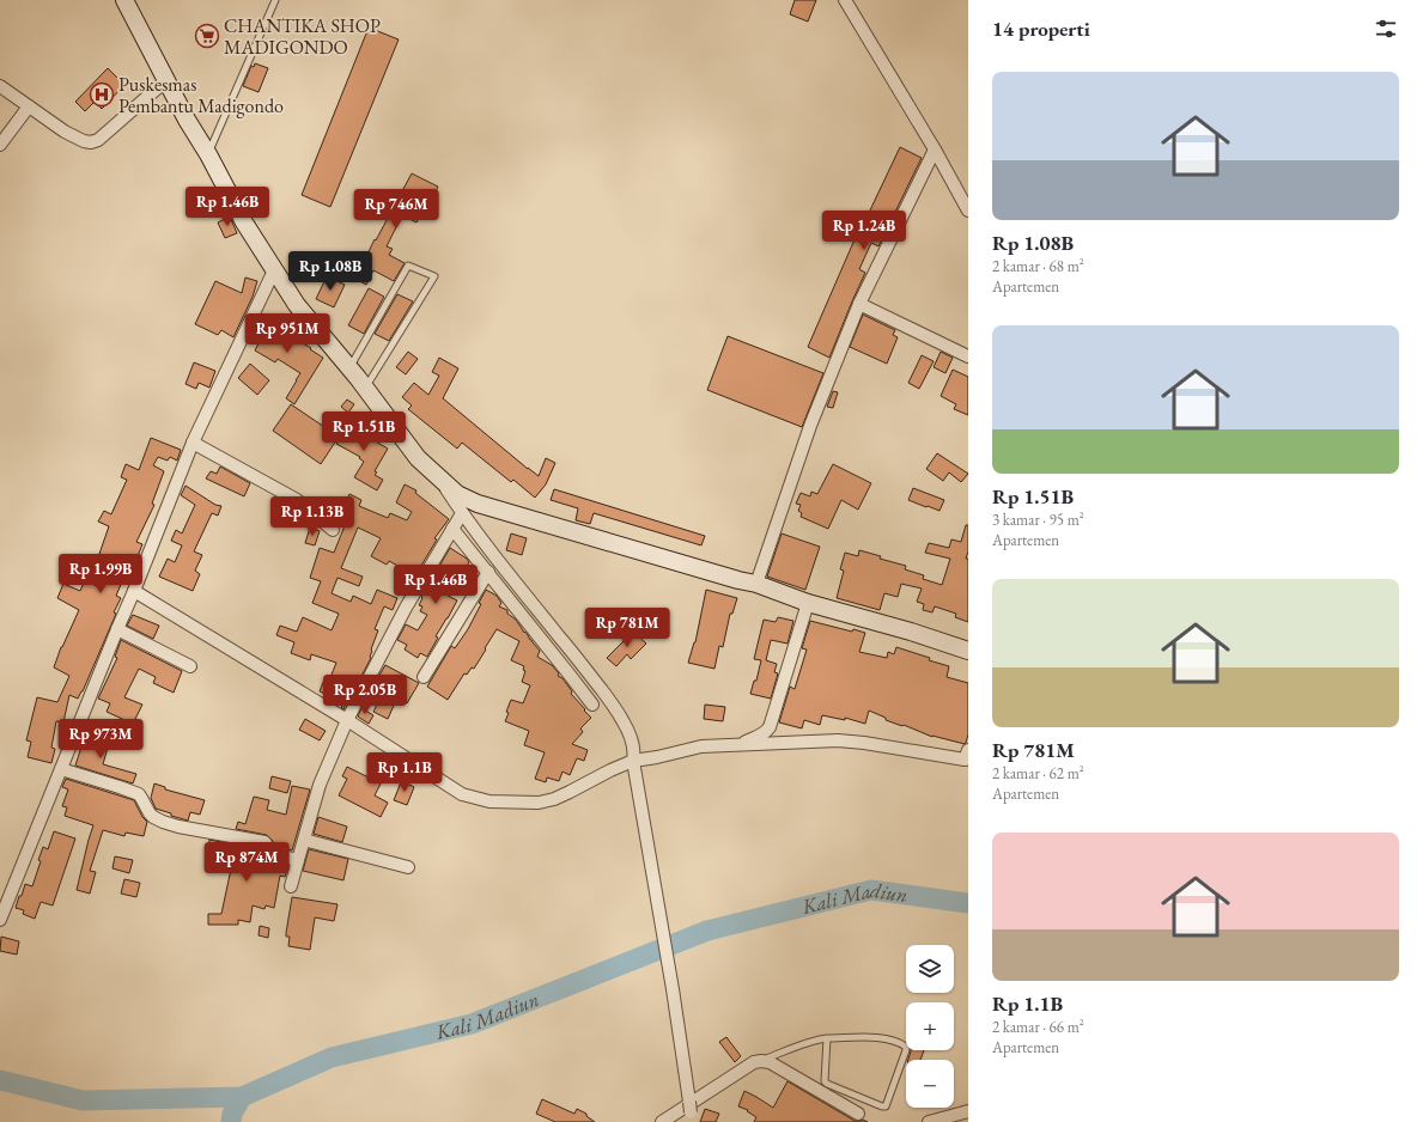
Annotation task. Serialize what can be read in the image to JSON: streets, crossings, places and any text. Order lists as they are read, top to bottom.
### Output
{
  "water": ["Kali Madiun"],
  "places": {
    "supermarket": ["CHANTIKA SHOP MADIGONDO"],
    "hospital": ["Puskesmas Pembantu Madigondo"]
  },
  "page": {
    "heading": "14 properti",
    "list": [
      {
        "name": "Rp 1.08B",
        "note": "2 kamar · 68 m² · Apartemen"
      },
      {
        "name": "Rp 1.51B",
        "note": "3 kamar · 95 m² · Apartemen"
      },
      {
        "name": "Rp 781M",
        "note": "2 kamar · 62 m² · Apartemen"
      },
      {
        "name": "Rp 1.1B",
        "note": "2 kamar · 66 m² · Apartemen"
      }
    ],
    "price": [
      "Rp 1.46B",
      "Rp 746M",
      "Rp 1.24B",
      "Rp 1.08B",
      "Rp 951M",
      "Rp 1.51B",
      "Rp 1.13B",
      "Rp 1.99B",
      "Rp 1.46B",
      "Rp 781M",
      "Rp 2.05B",
      "Rp 973M",
      "Rp 1.1B",
      "Rp 874M"
    ],
    "map_buttons": ["+", "−"]
  }
}
